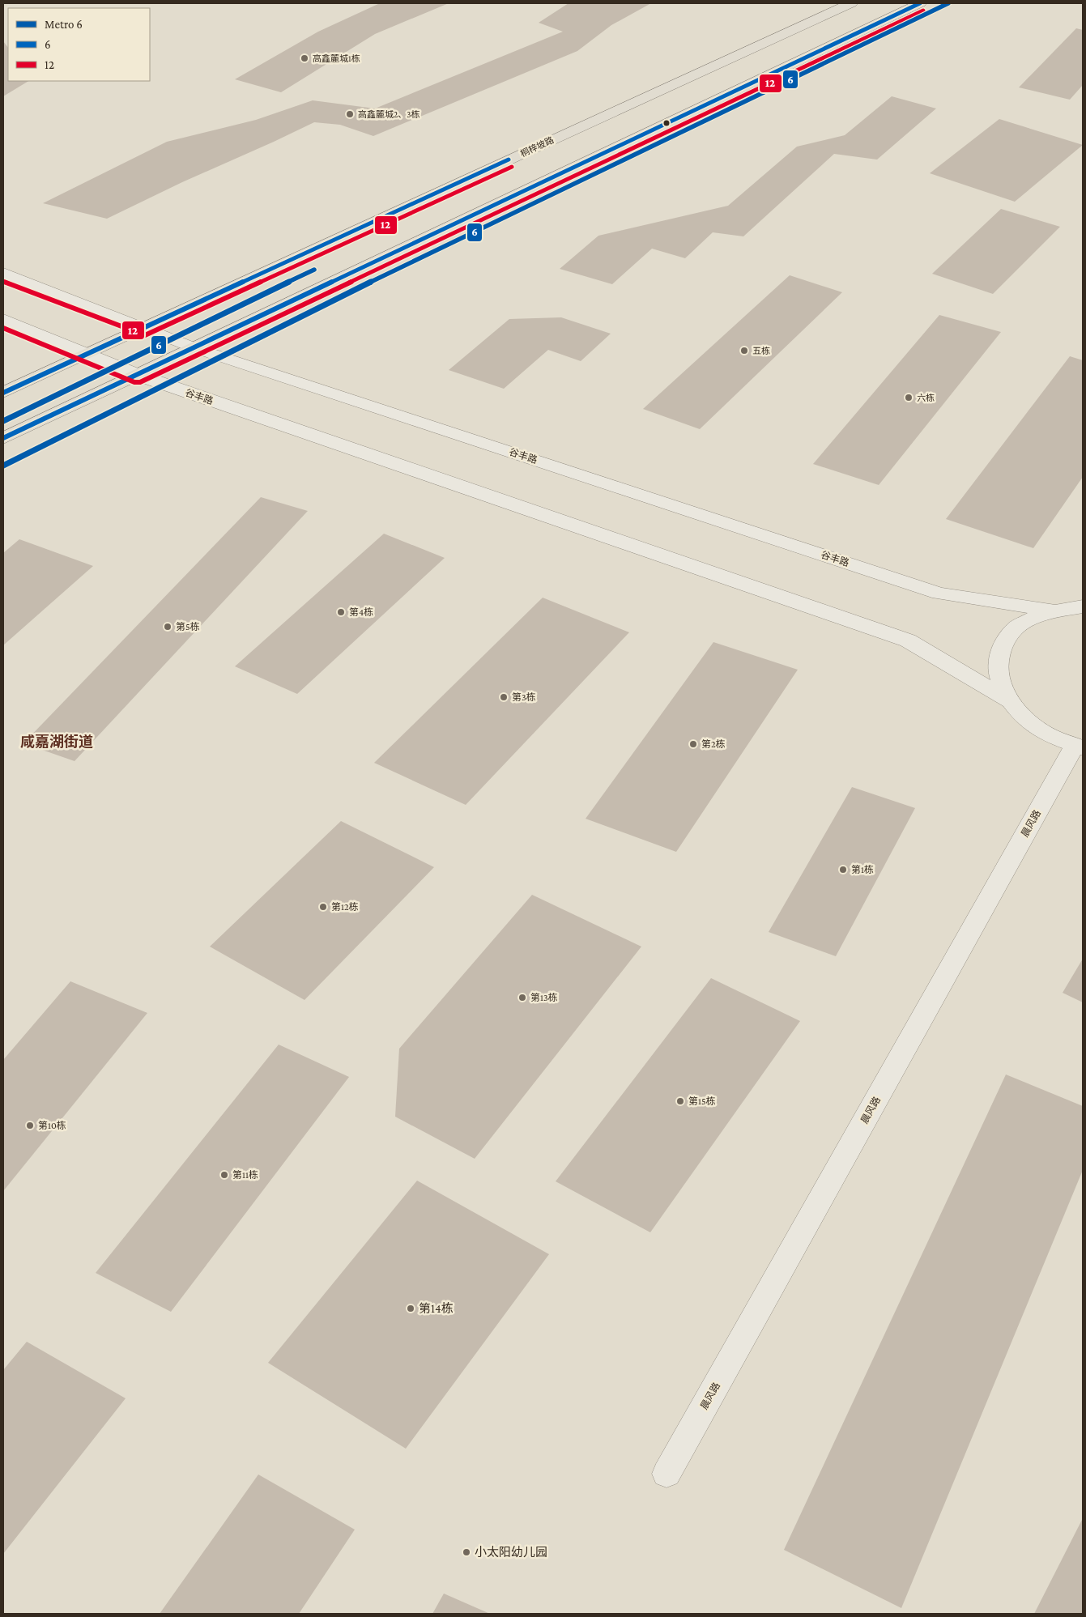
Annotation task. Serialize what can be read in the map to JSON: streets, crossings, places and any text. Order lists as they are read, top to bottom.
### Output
{
  "streets": {
    "main road": ["桐梓坡路"],
    "street": ["谷丰路", "晨风路"]
  },
  "crossings": [
    ["桐梓坡路", "谷丰路"]
  ],
  "districts": ["咸嘉湖街道"],
  "places": [
    "高鑫麓城1栋",
    "高鑫麓城2、3栋",
    "五栋",
    "六栋",
    "第4栋",
    "第5栋",
    "第3栋",
    "第2栋",
    "第1栋",
    "第12栋",
    "第13栋",
    "第15栋",
    "第10栋",
    "第11栋",
    "第14栋",
    "小太阳幼儿园"
  ],
  "lines": ["metro line 6", "transit line 6", "transit line 12"],
  "legend": ["Metro 6", "6", "12"]
}
